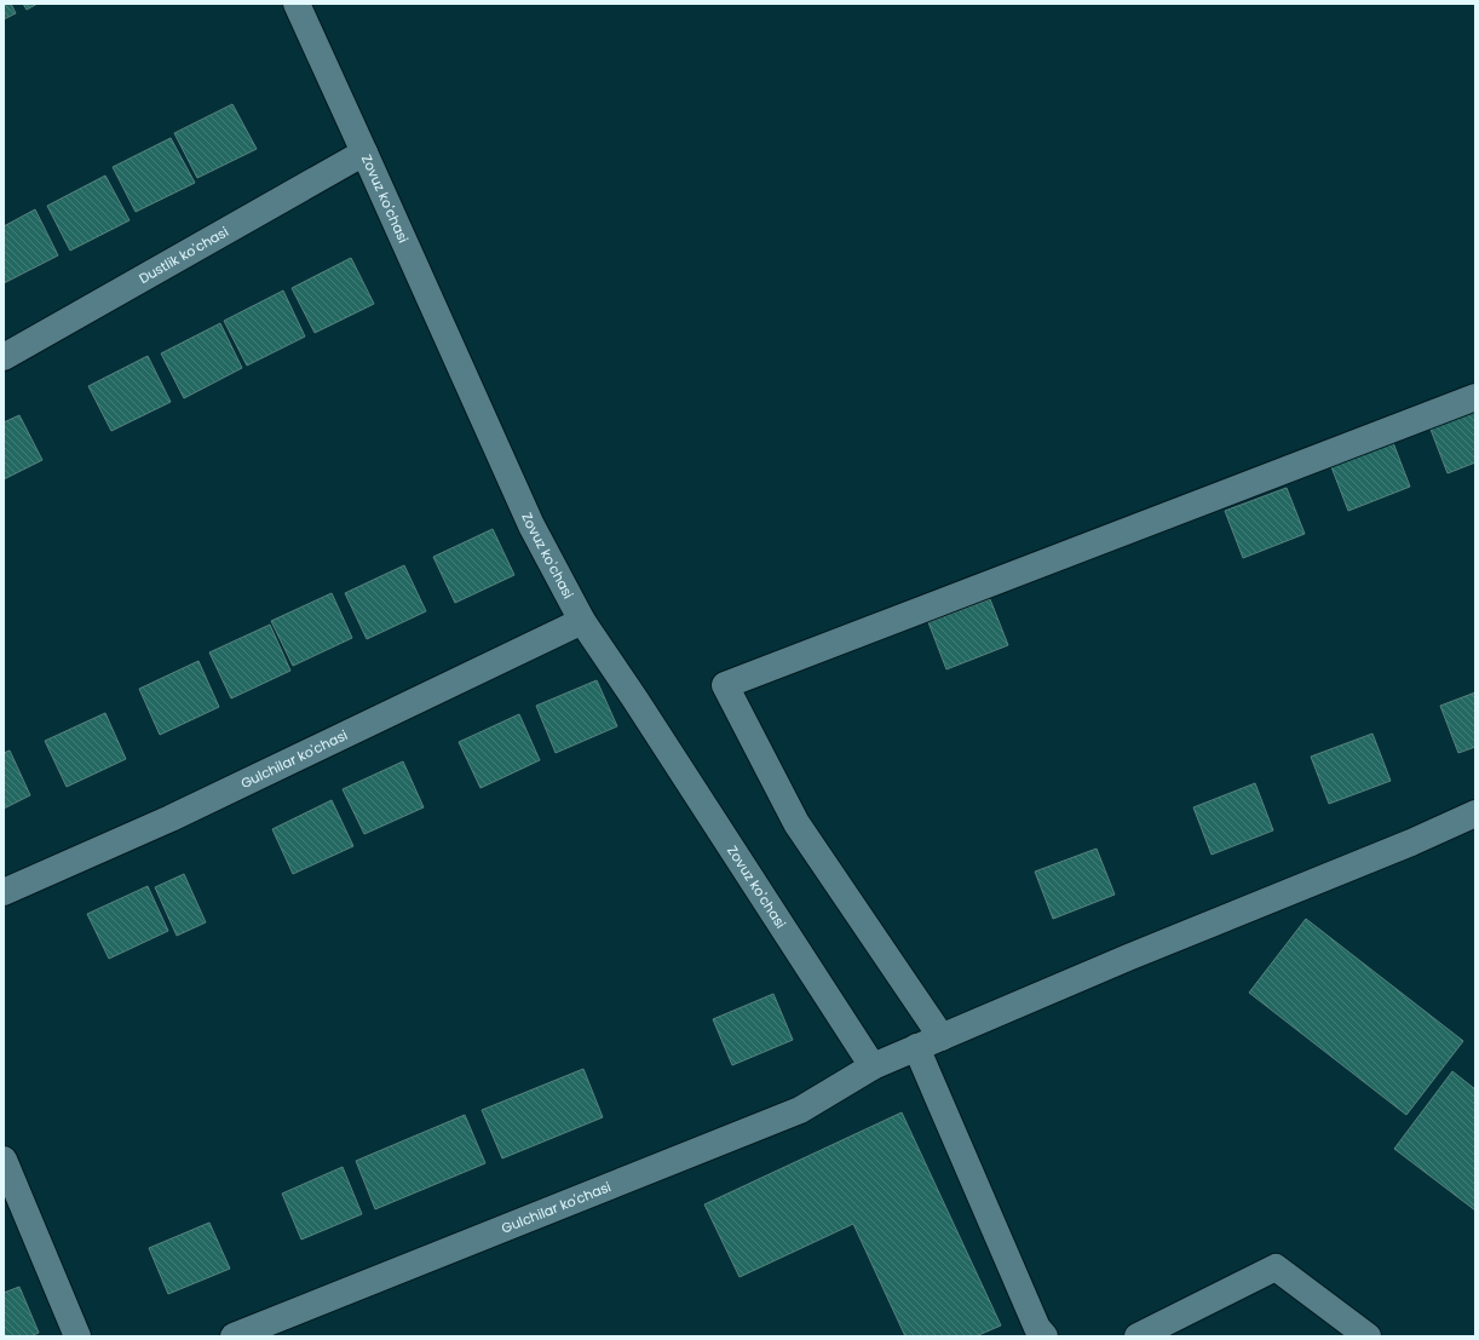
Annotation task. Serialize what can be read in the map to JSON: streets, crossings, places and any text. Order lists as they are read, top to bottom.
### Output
{
  "streets": {
    "street": ["Zovuz ko'chasi", "Dustlik ko'chasi", "Gulchilar ko'chasi"]
  },
  "crossings": [
    ["Zovuz ko'chasi", "Dustlik ko'chasi"],
    ["Zovuz ko'chasi", "Gulchilar ko'chasi"]
  ]
}
